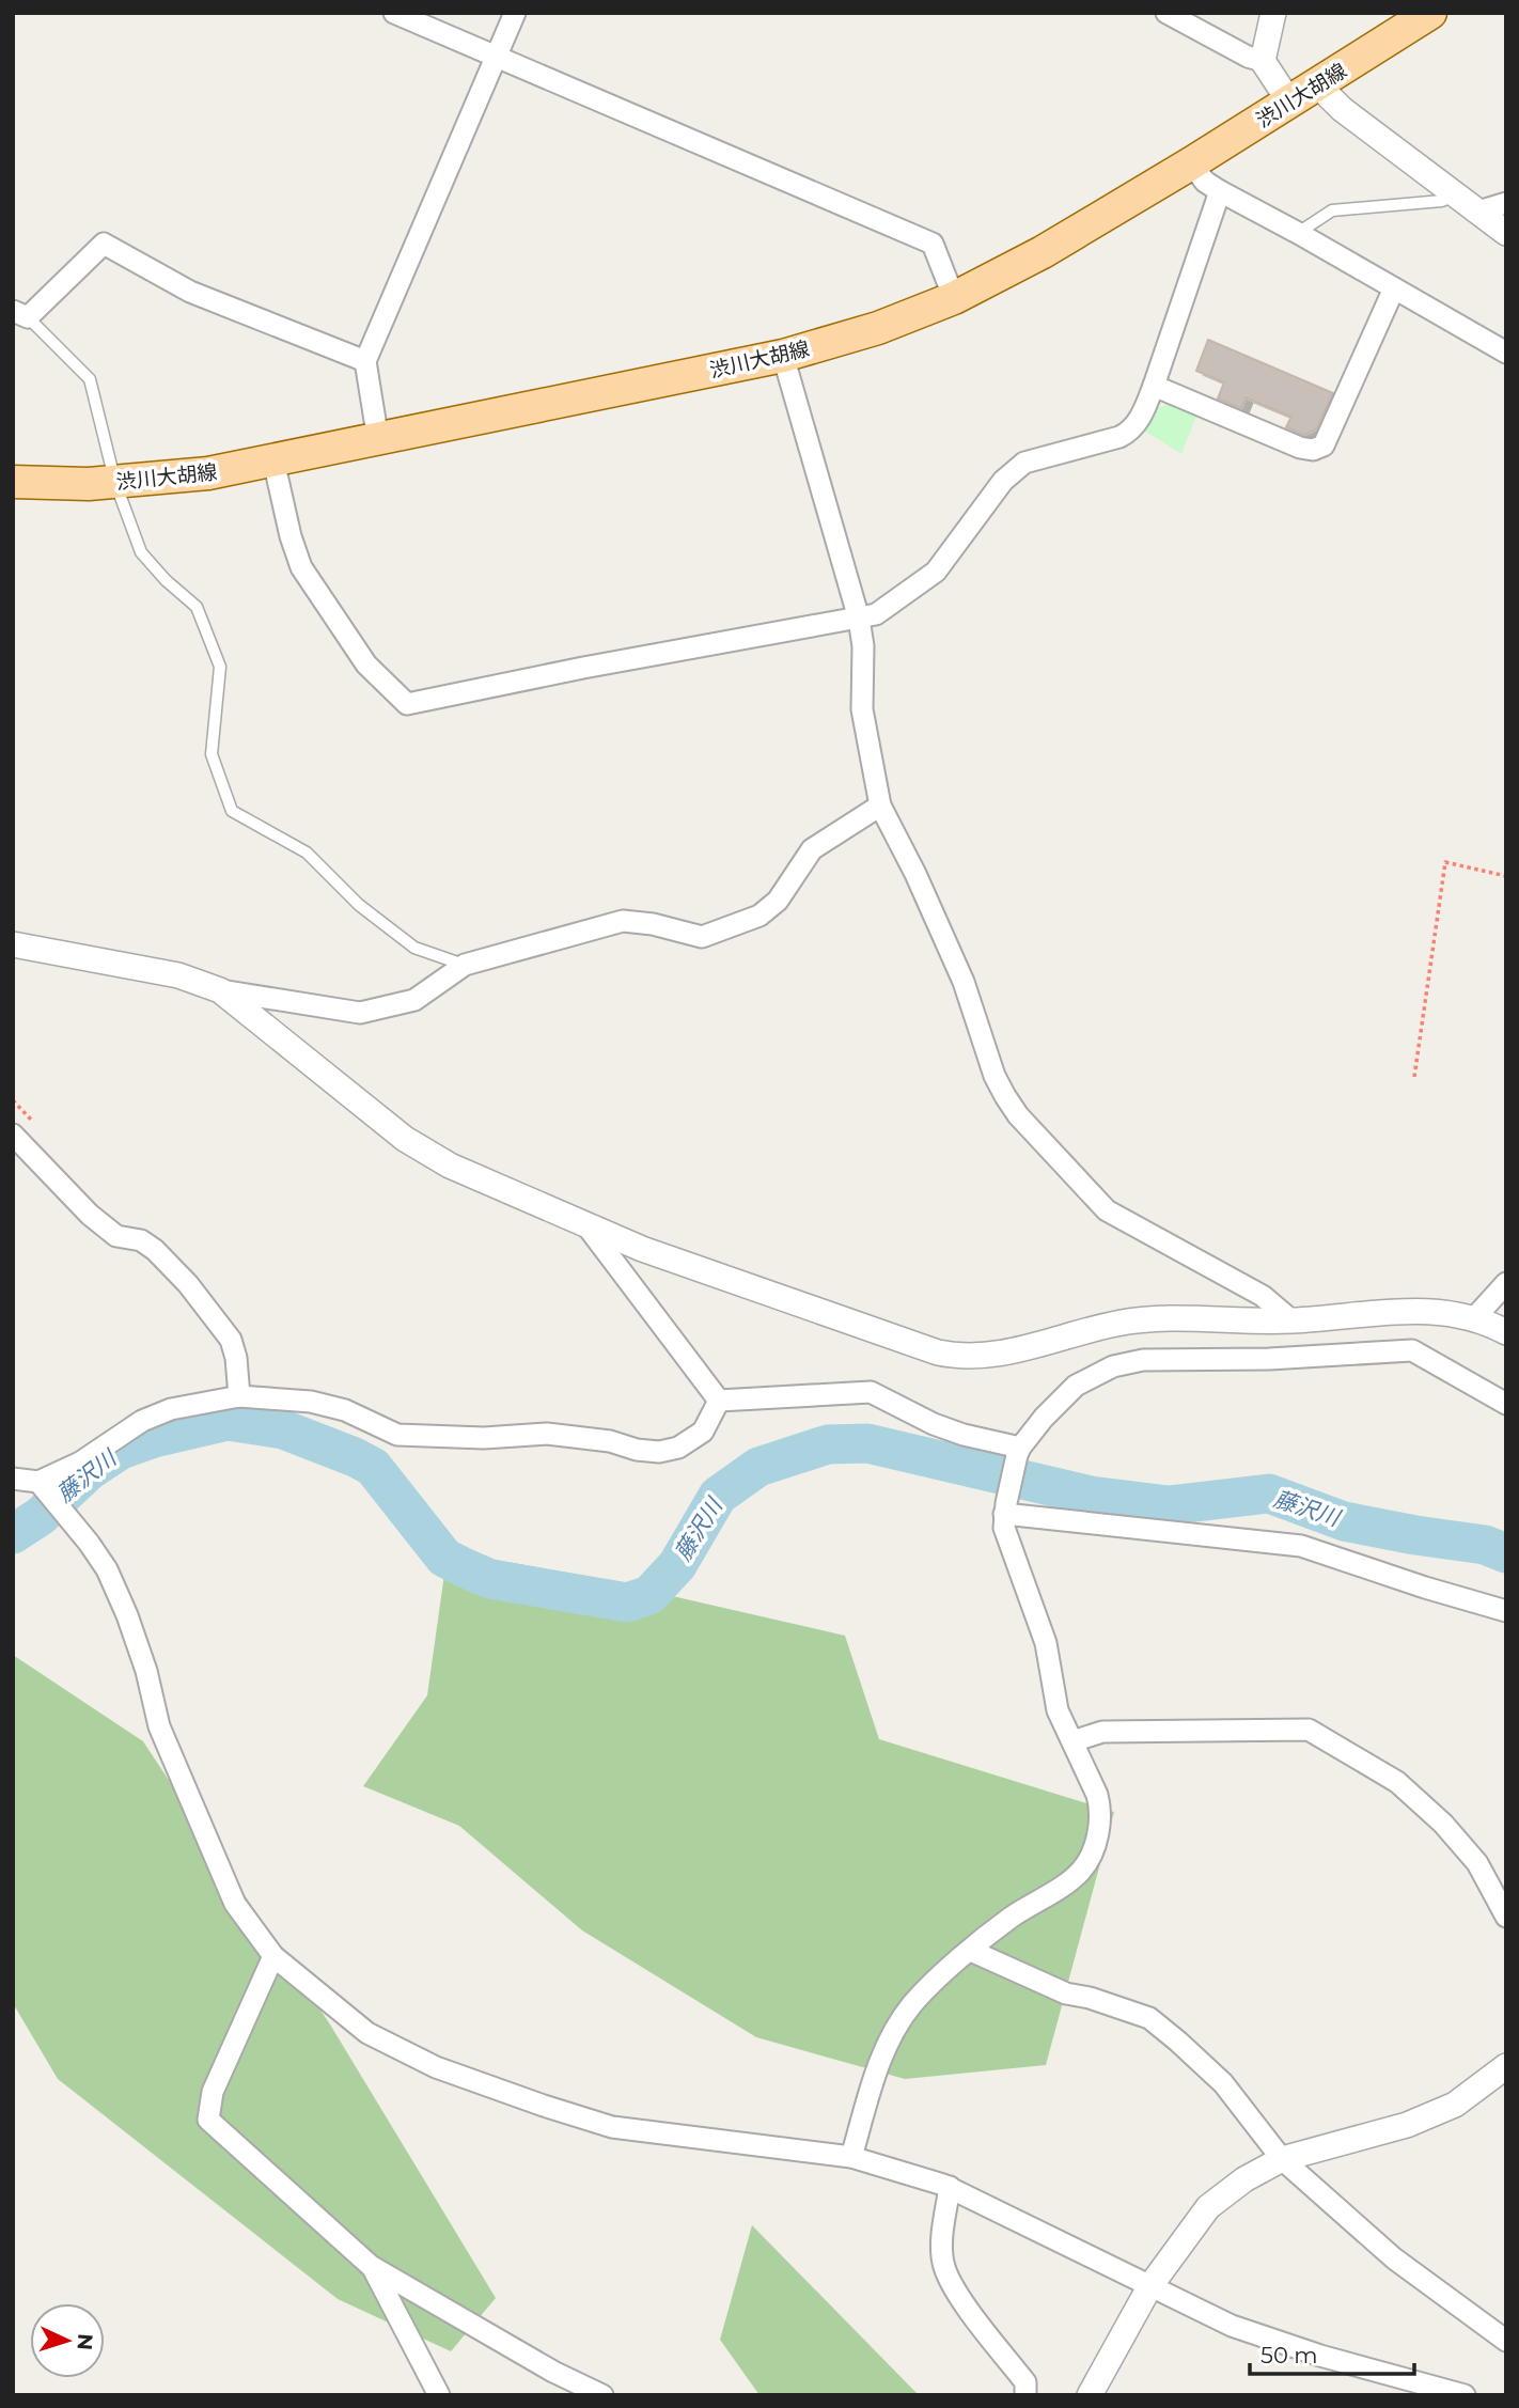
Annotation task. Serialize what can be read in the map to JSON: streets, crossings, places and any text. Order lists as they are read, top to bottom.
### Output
{
  "streets": {
    "main road": ["渋川大胡線"]
  },
  "water": ["藤沢川"],
  "scale_bar": "50 m",
  "north": "right"
}
